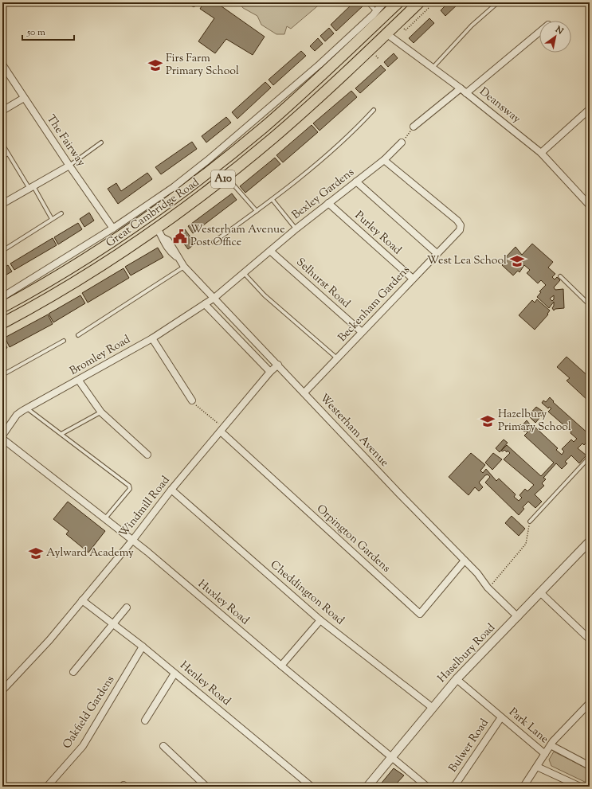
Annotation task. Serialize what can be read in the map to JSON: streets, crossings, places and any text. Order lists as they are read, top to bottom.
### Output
{
  "streets": {
    "highway": ["A10", "Great Cambridge Road"],
    "street": [
      "Deansway",
      "The Fairway",
      "Bexley Gardens",
      "Purley Road",
      "Selhurst Road",
      "Beckenham Gardens",
      "Bromley Road",
      "Westerham Avenue",
      "Windmill Road",
      "Orpington Gardens",
      "Cheddington Road",
      "Huxley Road",
      "Haselbury Road",
      "Henley Road",
      "Oakfield Gardens",
      "Park Lane",
      "Bulwer Road"
    ]
  },
  "crossings": [
    ["Deansway", "Great Cambridge Road"],
    ["Bexley Gardens", "Purley Road"],
    ["Bexley Gardens", "Selhurst Road"],
    ["Bexley Gardens", "Beckenham Gardens"],
    ["Bexley Gardens", "Bromley Road"],
    ["Bexley Gardens", "Westerham Avenue"],
    ["Great Cambridge Road", "Westerham Avenue"],
    ["Purley Road", "Beckenham Gardens"],
    ["Selhurst Road", "Beckenham Gardens"],
    ["Beckenham Gardens", "Westerham Avenue"],
    ["Bromley Road", "Westerham Avenue"],
    ["Westerham Avenue", "Windmill Road"],
    ["Westerham Avenue", "Orpington Gardens"],
    ["Westerham Avenue", "Haselbury Road"],
    ["Windmill Road", "Orpington Gardens"],
    ["Windmill Road", "Cheddington Road"],
    ["Windmill Road", "Huxley Road"],
    ["Windmill Road", "Henley Road"],
    ["Cheddington Road", "Haselbury Road"],
    ["Huxley Road", "Haselbury Road"],
    ["Haselbury Road", "Park Lane"],
    ["Henley Road", "Oakfield Gardens"],
    ["Park Lane", "Bulwer Road"]
  ],
  "places": {
    "school or university": [
      "Firs Farm Primary School",
      "West Lea School",
      "Hazelbury Primary School",
      "Aylward Academy"
    ],
    "public building": ["Westerham Avenue Post Office"]
  },
  "scale_bar": "50 m",
  "north": "top right"
}
